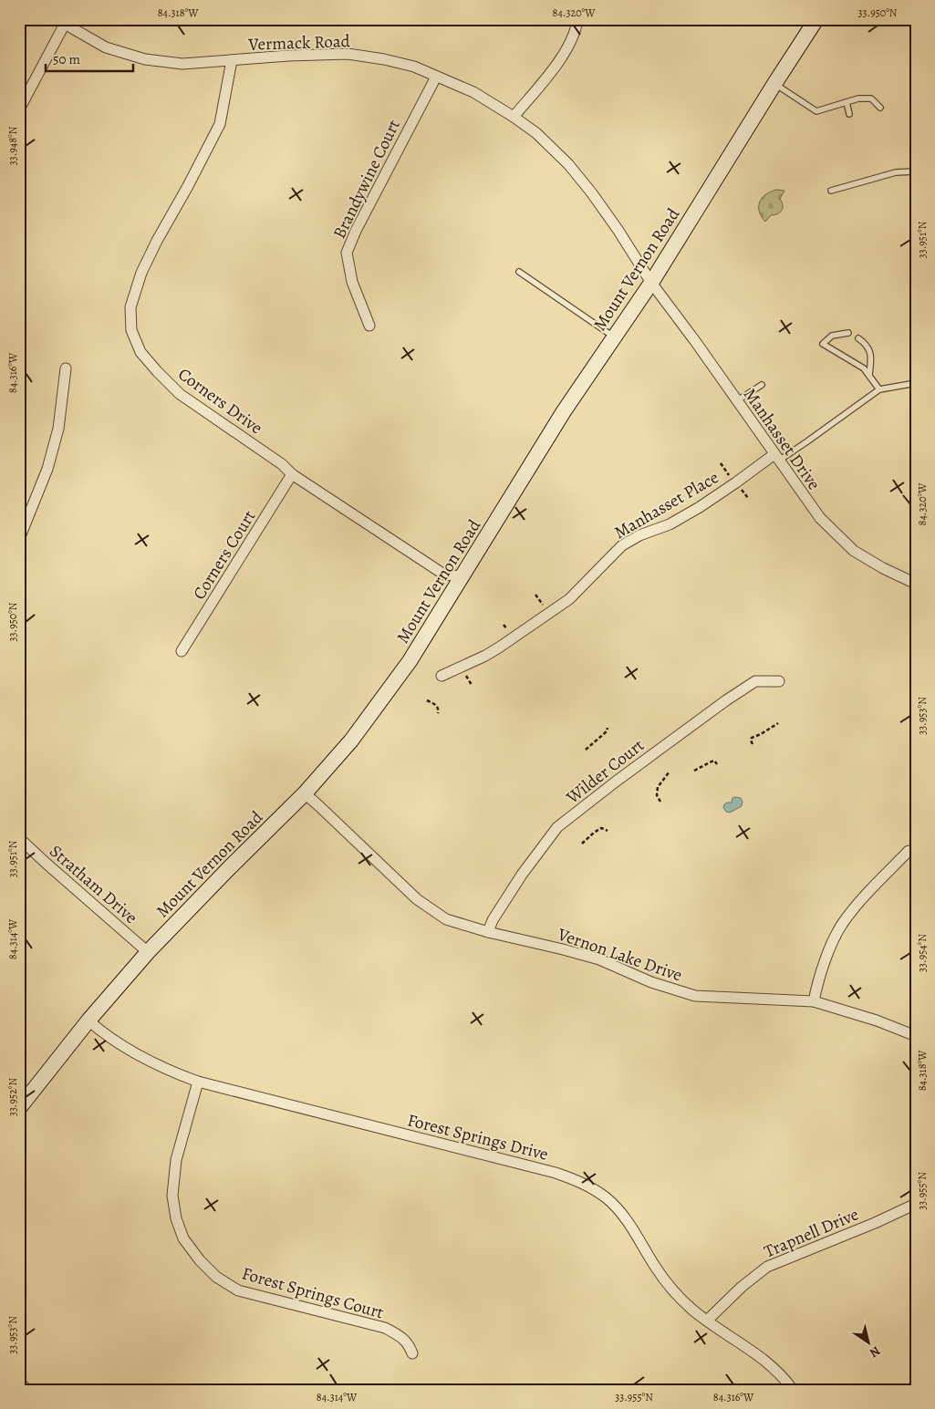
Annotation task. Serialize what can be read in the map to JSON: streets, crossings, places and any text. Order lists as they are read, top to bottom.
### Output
{
  "streets": {
    "main road": ["Mount Vernon Road"],
    "street": [
      "Vermack Road",
      "Brandywine Court",
      "Corners Drive",
      "Manhasset Drive",
      "Manhasset Place",
      "Corners Court",
      "Wilder Court",
      "Stratham Drive",
      "Vernon Lake Drive",
      "Forest Springs Drive",
      "Trapnell Drive",
      "Forest Springs Court"
    ]
  },
  "crossings": [
    ["Vermack Road", "Brandywine Court"],
    ["Vermack Road", "Mount Vernon Road"],
    ["Vermack Road", "Corners Drive"],
    ["Vermack Road", "Manhasset Drive"],
    ["Mount Vernon Road", "Corners Drive"],
    ["Mount Vernon Road", "Manhasset Drive"],
    ["Mount Vernon Road", "Stratham Drive"],
    ["Mount Vernon Road", "Vernon Lake Drive"],
    ["Mount Vernon Road", "Forest Springs Drive"],
    ["Corners Drive", "Corners Court"],
    ["Manhasset Drive", "Manhasset Place"],
    ["Wilder Court", "Vernon Lake Drive"],
    ["Forest Springs Drive", "Trapnell Drive"],
    ["Forest Springs Drive", "Forest Springs Court"]
  ],
  "scale_bar": "50 m",
  "north": "bottom right",
  "coordinates": [
    "84.318°W",
    "84.320°W",
    "33.950°N",
    "33.948°N",
    "33.951°N",
    "84.316°W",
    "33.953°N",
    "84.314°W",
    "33.954°N",
    "33.952°N",
    "33.955°N"
  ]
}
